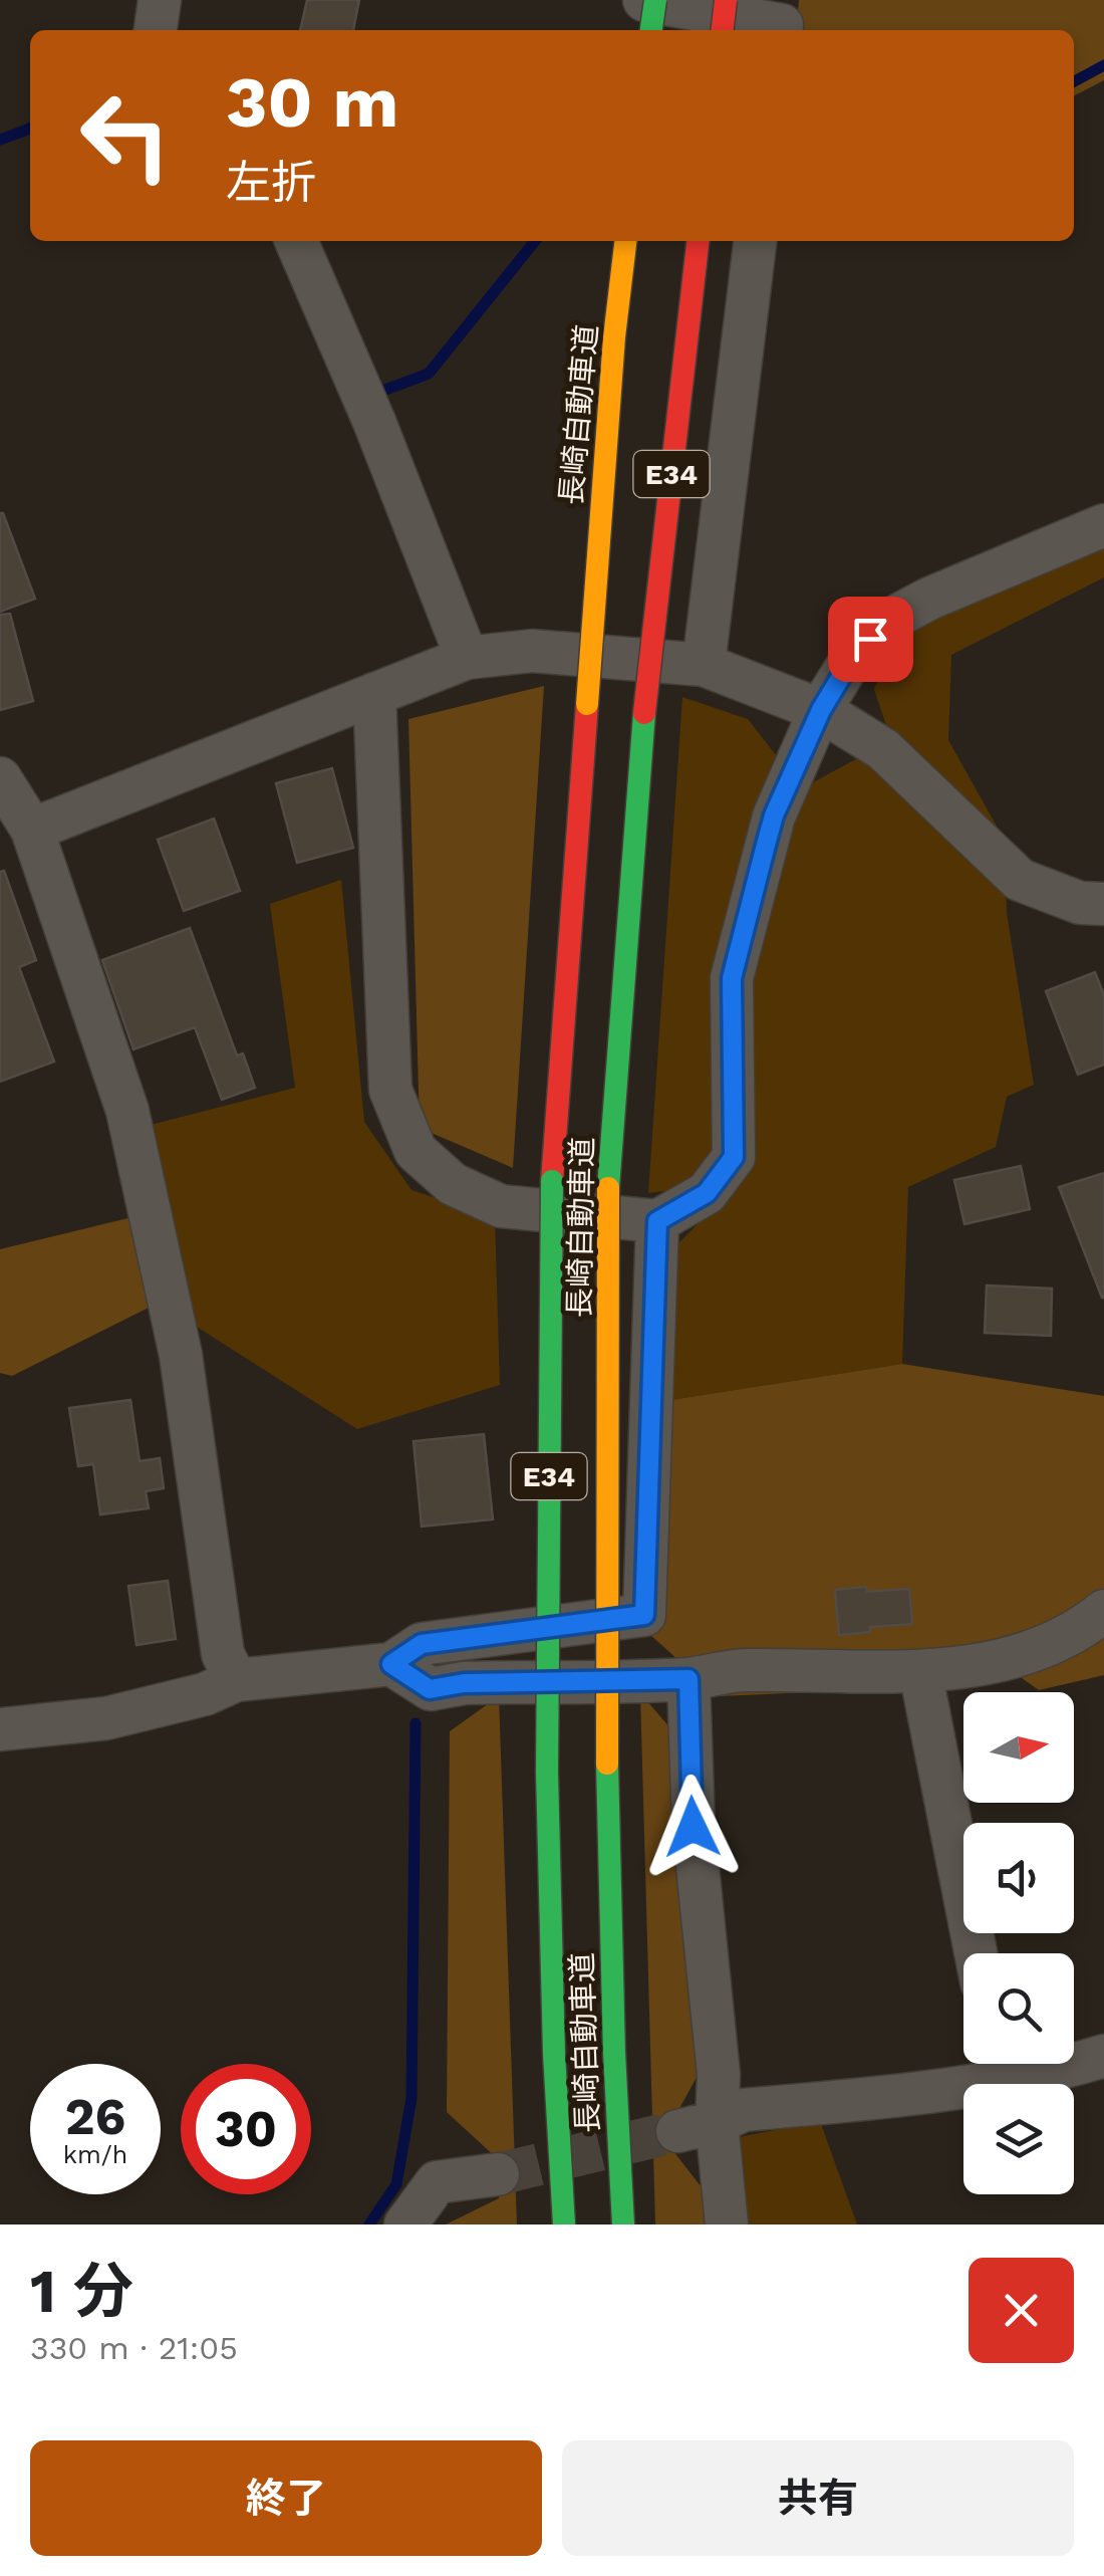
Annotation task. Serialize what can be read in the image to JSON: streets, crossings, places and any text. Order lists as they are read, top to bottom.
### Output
{
  "streets": {
    "highway": ["長崎自動車道", "E34"]
  },
  "north": "right",
  "page": {
    "turn": ["30 m", "左折"],
    "speed": "26 km/h",
    "limit": "30",
    "heading": ["1 分", "330 m · 21:05"],
    "buttons": ["終了", "共有"]
  }
}
